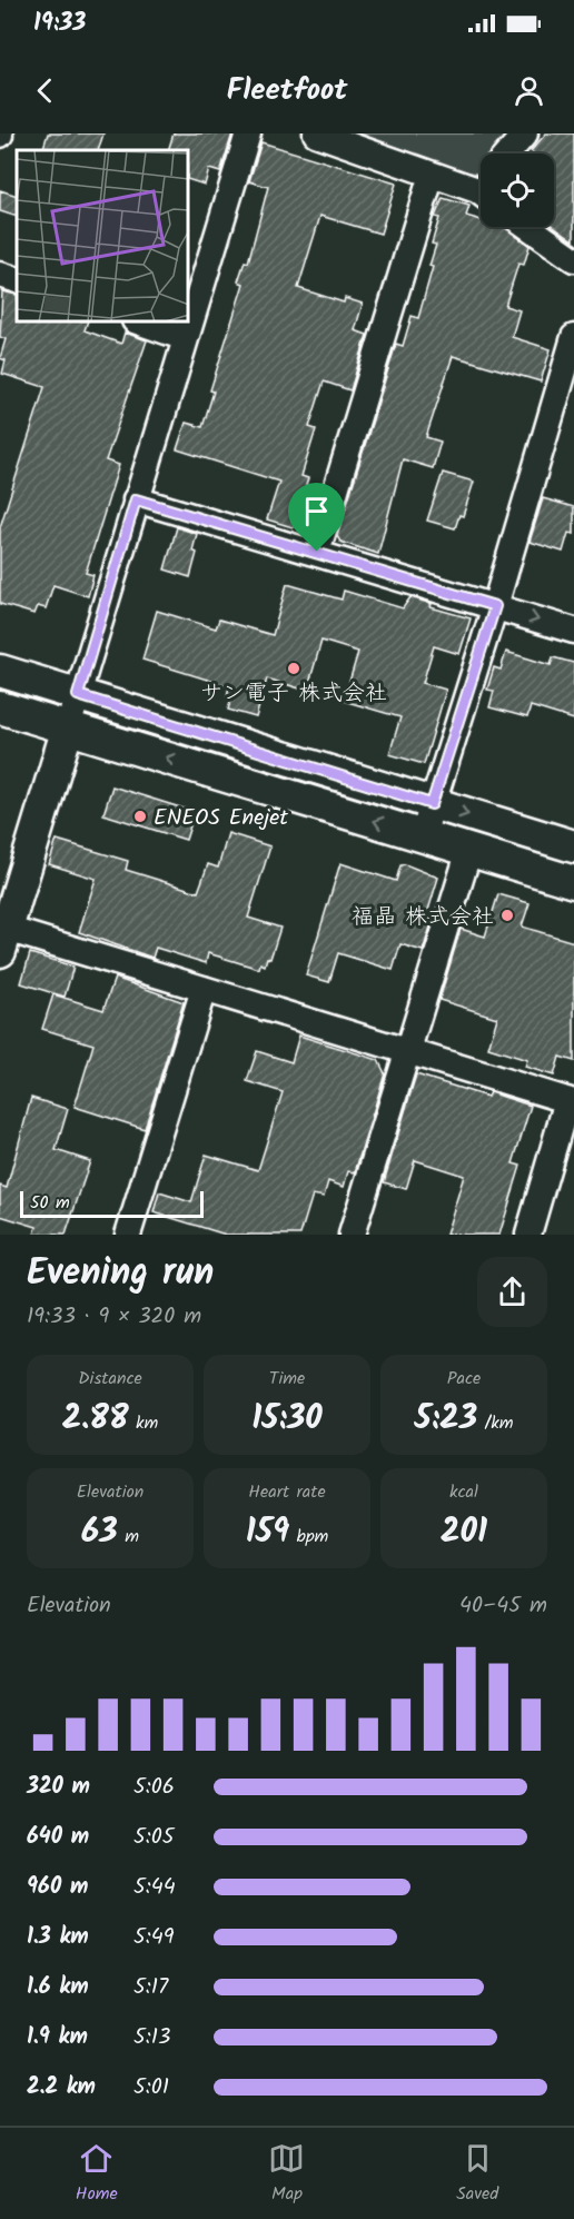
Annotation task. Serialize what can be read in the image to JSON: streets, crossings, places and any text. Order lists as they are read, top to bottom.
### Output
{
  "places": ["サン電子 株式会社", "ENEOS Enejet", "福晶 株式会社"],
  "scale_bar": "50 m",
  "page": {
    "status": "19:33",
    "header": "Fleetfoot",
    "scale": "50 m",
    "heading": ["Evening run", "19:33 · 9 × 320 m"],
    "stats": [
      ["Distance", "2.88 km"],
      ["Time", "15:30"],
      ["Pace", "5:23 /km"],
      ["Elevation", "63 m"],
      ["Heart rate", "159 bpm"],
      ["kcal", "201"]
    ],
    "chart": ["Elevation", "40–45 m"],
    "list": [
      {
        "name": "320 m",
        "note": "5:06"
      },
      {
        "name": "640 m",
        "note": "5:05"
      },
      {
        "name": "960 m",
        "note": "5:44"
      },
      {
        "name": "1.3 km",
        "note": "5:49"
      },
      {
        "name": "1.6 km",
        "note": "5:17"
      },
      {
        "name": "1.9 km",
        "note": "5:13"
      },
      {
        "name": "2.2 km",
        "note": "5:01"
      }
    ],
    "tabs": ["Home", "Map", "Saved"]
  }
}
